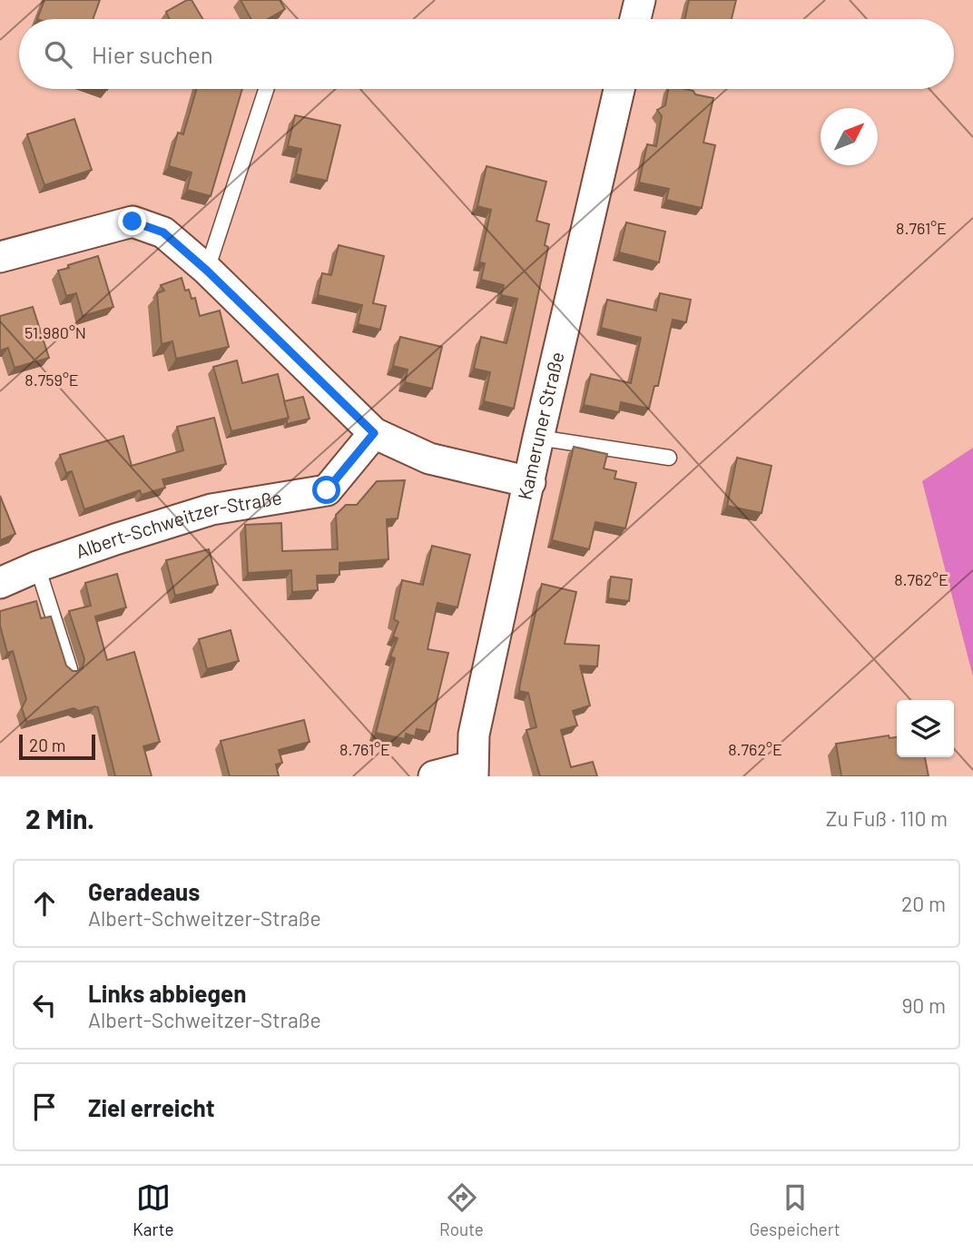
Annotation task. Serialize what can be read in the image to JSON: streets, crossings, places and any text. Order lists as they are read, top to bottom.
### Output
{
  "streets": {
    "street": ["Kameruner Straße", "Albert-Schweitzer-Straße"]
  },
  "scale_bar": "20 m",
  "north": "top right",
  "page": {
    "search": "Hier suchen",
    "scale": "20 m",
    "heading": ["2 Min.", "Zu Fuß · 110 m"],
    "list": [
      ["Geradeaus", "Albert-Schweitzer-Straße", "20 m"],
      ["Links abbiegen", "Albert-Schweitzer-Straße", "90 m"],
      "Ziel erreicht"
    ],
    "nav": ["Karte", "Route", "Gespeichert"]
  },
  "coordinates": [
    "8.761°E",
    "51.980°N",
    "8.759°E",
    "8.762°E"
  ]
}
